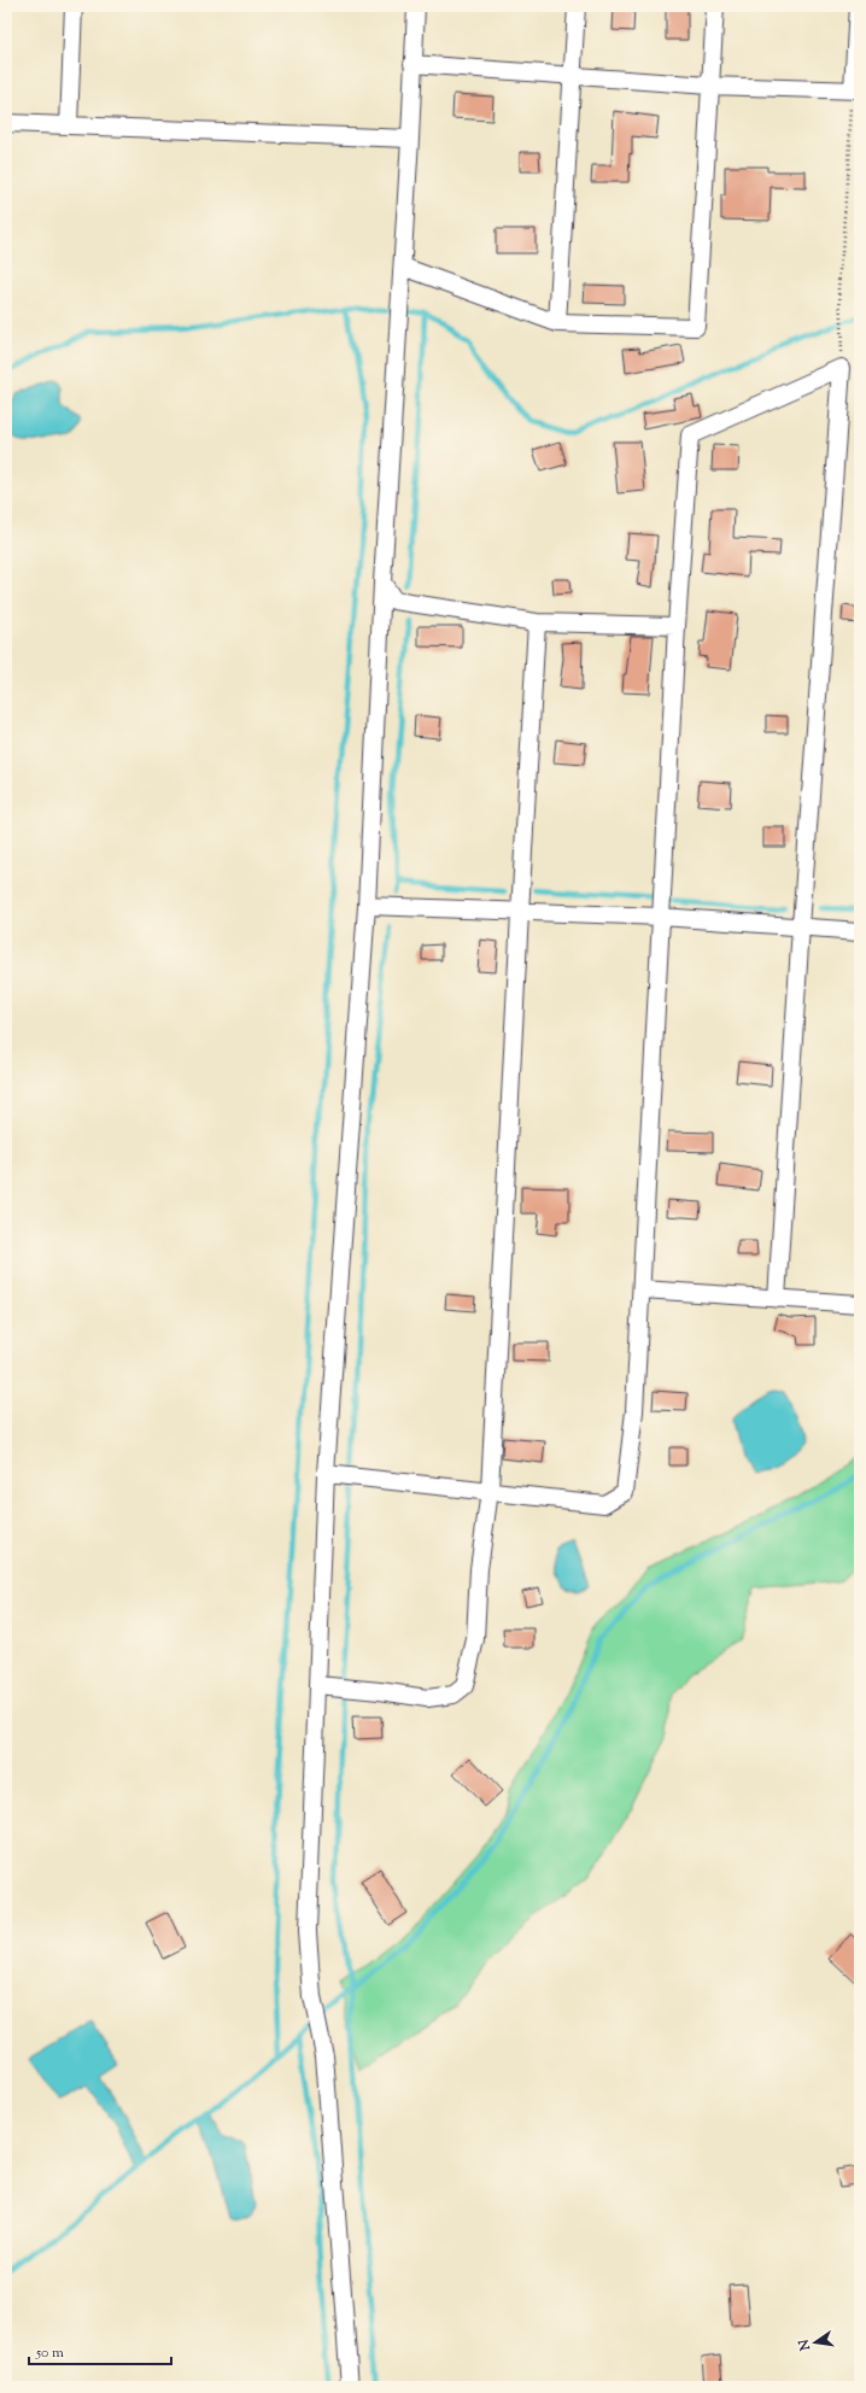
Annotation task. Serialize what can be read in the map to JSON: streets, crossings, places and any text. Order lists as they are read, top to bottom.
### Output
{
  "scale_bar": "50 m",
  "north": "left"
}
